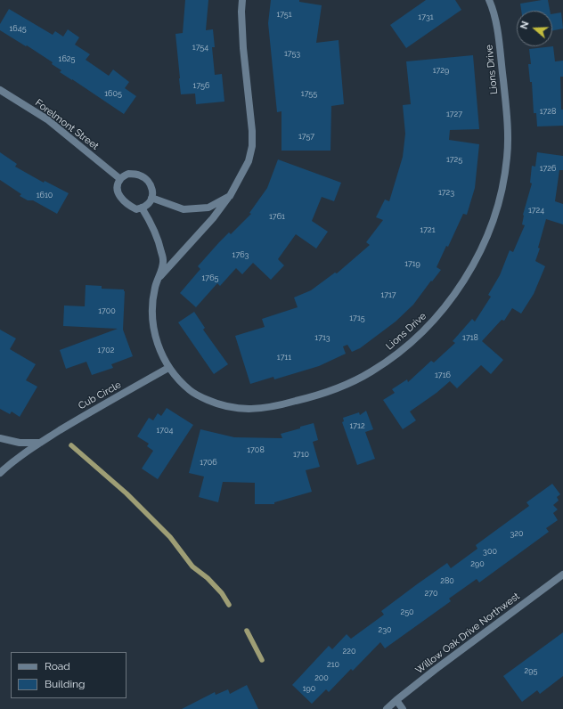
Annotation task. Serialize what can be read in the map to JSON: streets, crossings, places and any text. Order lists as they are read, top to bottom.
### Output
{
  "streets": {
    "street": [
      "Lions Drive",
      "Forelmont Street",
      "Cub Circle",
      "Willow Oak Drive Northwest"
    ]
  },
  "crossings": [
    ["Lions Drive", "Forelmont Street"],
    ["Lions Drive", "Cub Circle"]
  ],
  "house_numbers": [
    "1751",
    "1731",
    "1645",
    "1754",
    "1753",
    "1625",
    "1729",
    "1756",
    "1605",
    "1755",
    "1728",
    "1727",
    "1757",
    "1725",
    "1726",
    "1723",
    "1610",
    "1724",
    "1761",
    "1721",
    "1763",
    "1719",
    "1765",
    "1717",
    "1700",
    "1715",
    "1713",
    "1718",
    "1702",
    "1711",
    "1716",
    "1712",
    "1704",
    "1708",
    "1710",
    "1706",
    "320",
    "300",
    "290",
    "280",
    "270",
    "250",
    "230",
    "220",
    "210",
    "295",
    "200",
    "190"
  ],
  "legend": ["Road", "Building"],
  "north": "left"
}
